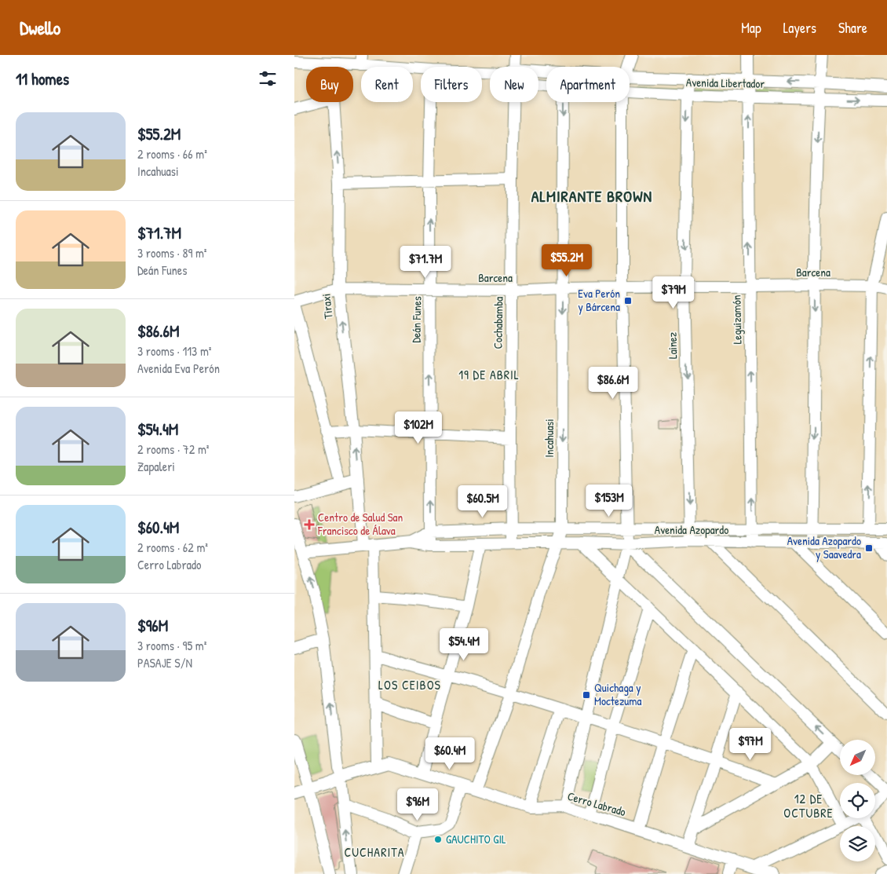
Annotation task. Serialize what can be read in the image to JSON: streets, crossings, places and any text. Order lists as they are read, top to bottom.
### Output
{
  "streets": {
    "street": [
      "Avenida Libertador",
      "Barcena",
      "Tiraxi",
      "Deán Funes",
      "Leguizamón",
      "Cochabamba",
      "Lainez",
      "Incahuasi",
      "Avenida Azopardo",
      "Cerro Labrado"
    ]
  },
  "crossings": [
    ["Avenida Libertador", "Tiraxi"],
    ["Avenida Libertador", "Leguizamón"],
    ["Avenida Libertador", "Lainez"],
    ["Barcena", "Tiraxi"],
    ["Barcena", "Deán Funes"],
    ["Barcena", "Leguizamón"],
    ["Barcena", "Cochabamba"],
    ["Barcena", "Lainez"],
    ["Barcena", "Incahuasi"],
    ["Tiraxi", "Cerro Labrado"],
    ["Deán Funes", "Avenida Azopardo"],
    ["Leguizamón", "Avenida Azopardo"],
    ["Cochabamba", "Avenida Azopardo"],
    ["Lainez", "Avenida Azopardo"],
    ["Incahuasi", "Avenida Azopardo"],
    ["Incahuasi", "Cerro Labrado"]
  ],
  "one_way": ["Deán Funes"],
  "districts": [
    "ALMIRANTE BROWN",
    "19 DE ABRIL",
    "LOS CEIBOS",
    "12 DE OCTUBRE",
    "CUCHARITA"
  ],
  "places": {
    "transit": ["Eva Perón y Bárcena", "Avenida Azopardo y Saavedra", "Quichaga y Moctezuma"],
    "health": ["Centro de Salud San Francisco de Álava"],
    "other": ["GAUCHITO GIL"]
  },
  "north": "bottom left",
  "page": {
    "header": "Dwello",
    "nav": ["Map", "Layers", "Share"],
    "heading": "11 homes",
    "chip": [
      "Buy",
      "Rent",
      "Filters",
      "New",
      "Apartment"
    ],
    "list": [
      {
        "name": "$55.2M",
        "note": "2 rooms · 66 m² · Incahuasi"
      },
      {
        "name": "$71.7M",
        "note": "3 rooms · 89 m² · Deán Funes"
      },
      {
        "name": "$86.6M",
        "note": "3 rooms · 113 m² · Avenida Eva Perón"
      },
      {
        "name": "$54.4M",
        "note": "2 rooms · 72 m² · Zapaleri"
      },
      {
        "name": "$60.4M",
        "note": "2 rooms · 62 m² · Cerro Labrado"
      },
      {
        "name": "$96M",
        "note": "3 rooms · 95 m² · PASAJE S/N"
      }
    ],
    "price": [
      "$55.2M",
      "$71.7M",
      "$79M",
      "$86.6M",
      "$102M",
      "$153M",
      "$60.5M",
      "$54.4M",
      "$97M",
      "$60.4M",
      "$96M"
    ]
  }
}
